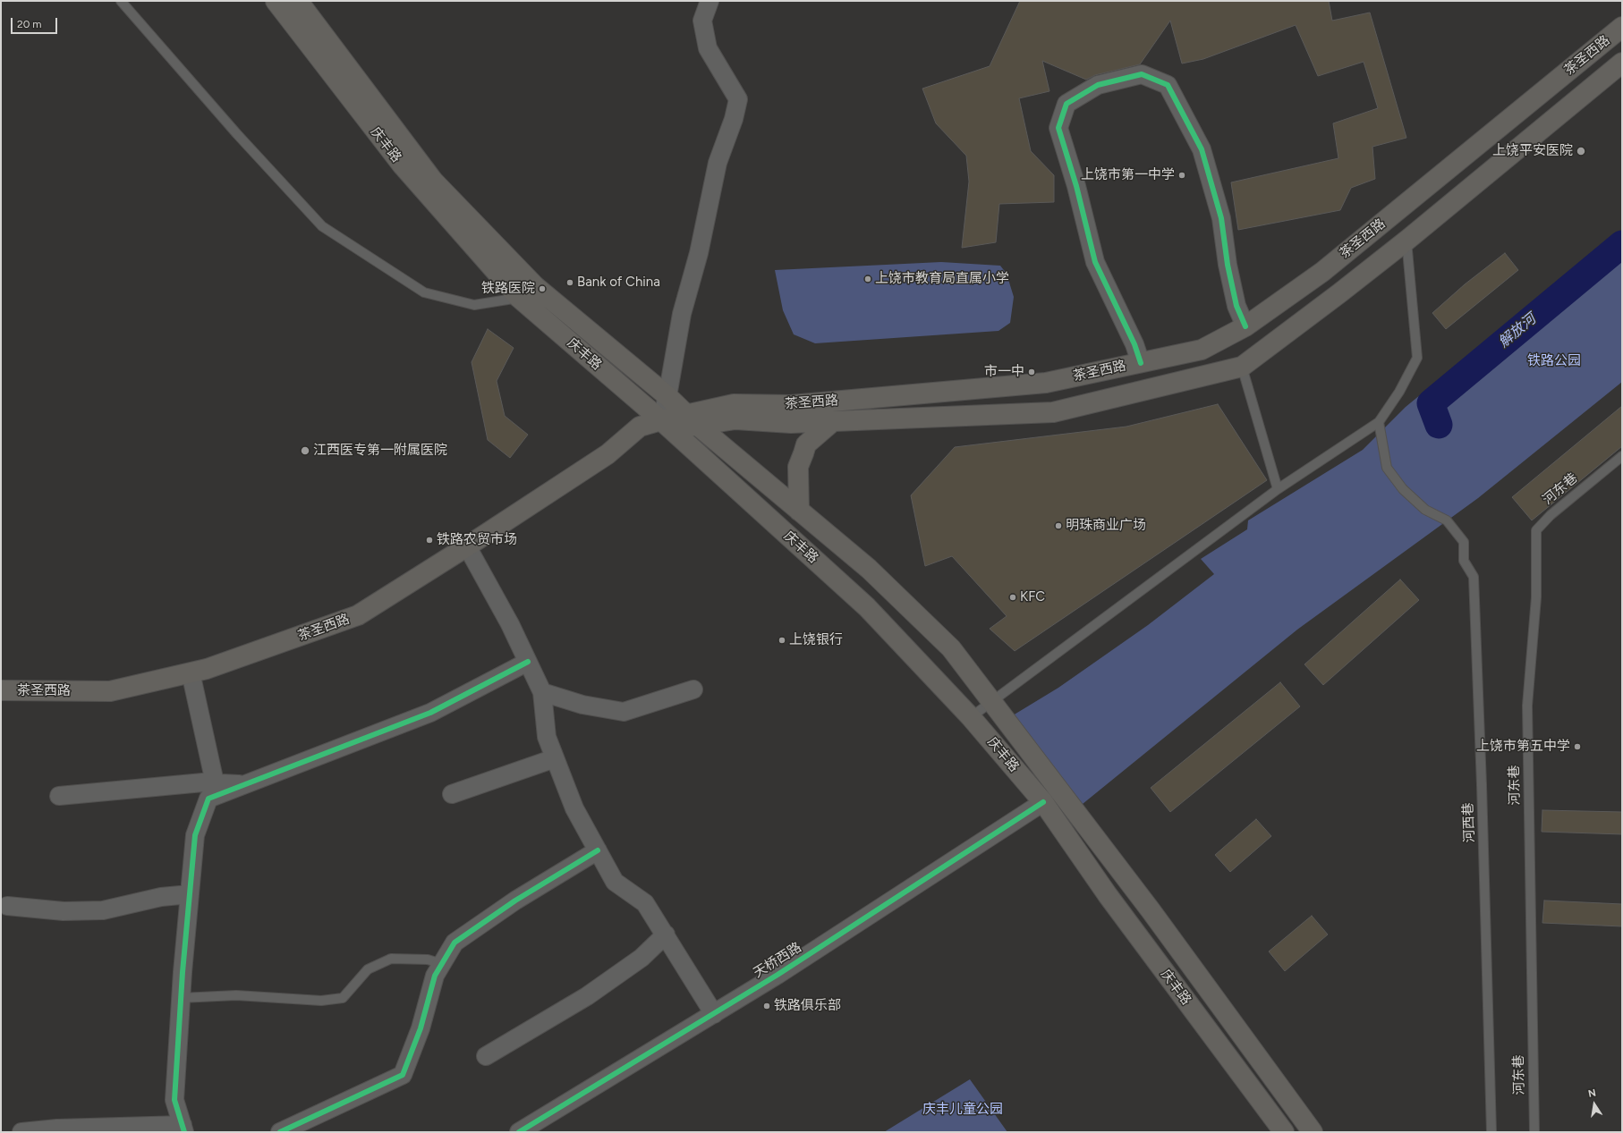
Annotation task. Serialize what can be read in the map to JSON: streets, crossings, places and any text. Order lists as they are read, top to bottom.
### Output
{
  "streets": {
    "main road": ["茶圣西路", "庆丰路"],
    "street": ["天桥西路"],
    "lane": ["河东巷", "河西巷"]
  },
  "crossings": [
    ["茶圣西路", "庆丰路"],
    ["庆丰路", "天桥西路"]
  ],
  "water": ["解放河"],
  "parks": ["铁路公园", "庆丰儿童公园"],
  "places": [
    "上饶平安医院",
    "上饶市第一中学",
    "上饶市教育局直属小学",
    "Bank of China",
    "铁路医院",
    "市一中",
    "江西医专第一附属医院",
    "明珠商业广场",
    "铁路农贸市场",
    "KFC",
    "上饶银行",
    "上饶市第五中学",
    "铁路俱乐部"
  ],
  "scale_bar": "20 m",
  "north": "top"
}
